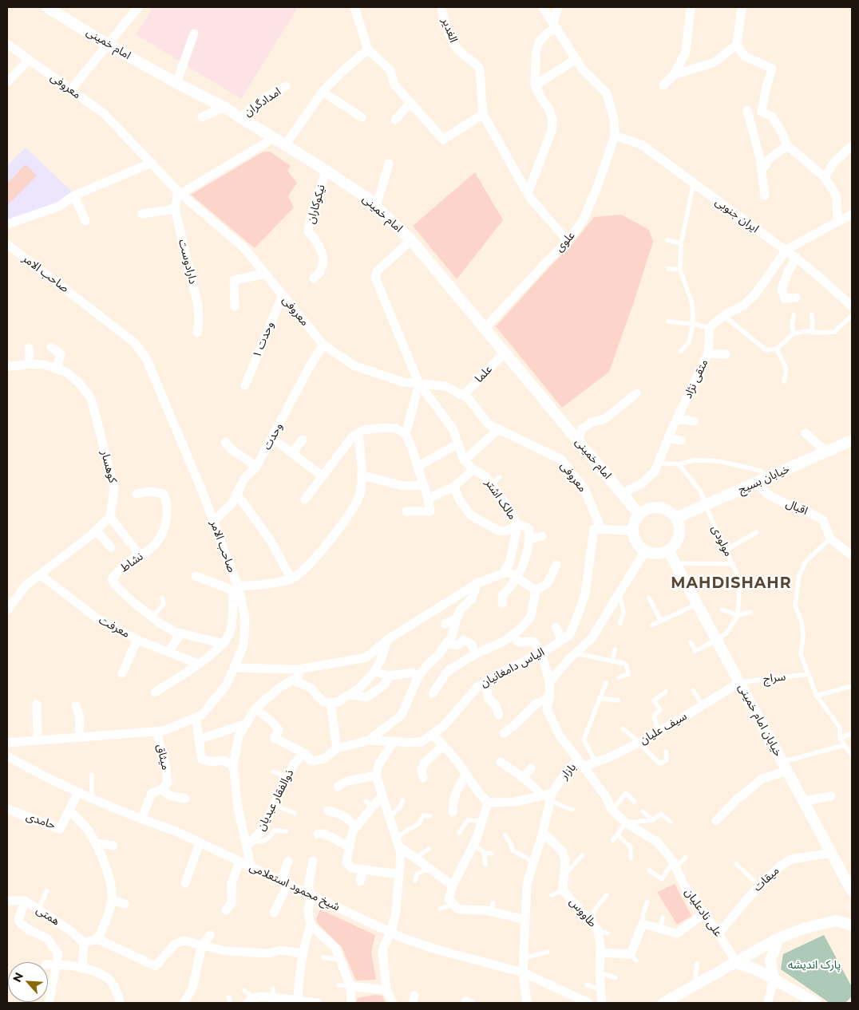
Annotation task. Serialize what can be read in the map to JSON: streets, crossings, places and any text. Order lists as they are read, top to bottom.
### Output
{
  "streets": {
    "street": [
      "الغدیر",
      "امام خمینی",
      "معروفی",
      "امدادگران",
      "نیکوکاران",
      "ایران جنوبی",
      "علوی",
      "دارادوست",
      "صاحب الامر",
      "وحدت ۱",
      "علما",
      "متقی نژاد",
      "وحدت",
      "کوهسار",
      "خیابان بسیج",
      "مالک اشتر",
      "اقبال",
      "نشاط",
      "معرفت",
      "الیاس دامغانیان",
      "خیابان امام خمینی",
      "سیف علیان",
      "میثاق",
      "بازار",
      "ذوالفقار عبدیان",
      "حامدی",
      "میقات",
      "شیخ محمود استعلامی",
      "طاووس",
      "علی نادعلیان",
      "همتی"
    ],
    "lane": ["مولودی", "سراج"]
  },
  "crossings": [
    ["امام خمینی", "امدادگران"],
    ["امام خمینی", "نیکوکاران"],
    ["امام خمینی", "علوی"],
    ["امام خمینی", "علما"],
    ["امام خمینی", "متقی نژاد"],
    ["امام خمینی", "خیابان بسیج"],
    ["امام خمینی", "مالک اشتر"],
    ["امام خمینی", "خیابان امام خمینی"],
    ["معروفی", "دارادوست"],
    ["معروفی", "وحدت ۱"],
    ["معروفی", "علما"],
    ["معروفی", "وحدت"],
    ["معروفی", "مالک اشتر"],
    ["معروفی", "الیاس دامغانیان"],
    ["ایران جنوبی", "علوی"],
    ["صاحب الامر", "وحدت"],
    ["صاحب الامر", "میثاق"],
    ["خیابان بسیج", "اقبال"],
    ["خیابان بسیج", "مولودی"],
    ["خیابان بسیج", "خیابان امام خمینی"],
    ["مولودی", "خیابان امام خمینی"],
    ["الیاس دامغانیان", "بازار"],
    ["الیاس دامغانیان", "ذوالفقار عبدیان"],
    ["سراج", "خیابان امام خمینی"],
    ["سراج", "سیف علیان"],
    ["خیابان امام خمینی", "سیف علیان"],
    ["خیابان امام خمینی", "میقات"],
    ["سیف علیان", "بازار"],
    ["سیف علیان", "علی نادعلیان"],
    ["میثاق", "شیخ محمود استعلامی"],
    ["بازار", "شیخ محمود استعلامی"],
    ["بازار", "طاووس"],
    ["بازار", "علی نادعلیان"],
    ["حامدی", "شیخ محمود استعلامی"],
    ["میقات", "علی نادعلیان"]
  ],
  "districts": ["MAHDISHAHR"],
  "parks": ["پارک اندیشه"],
  "north": "top left"
}
